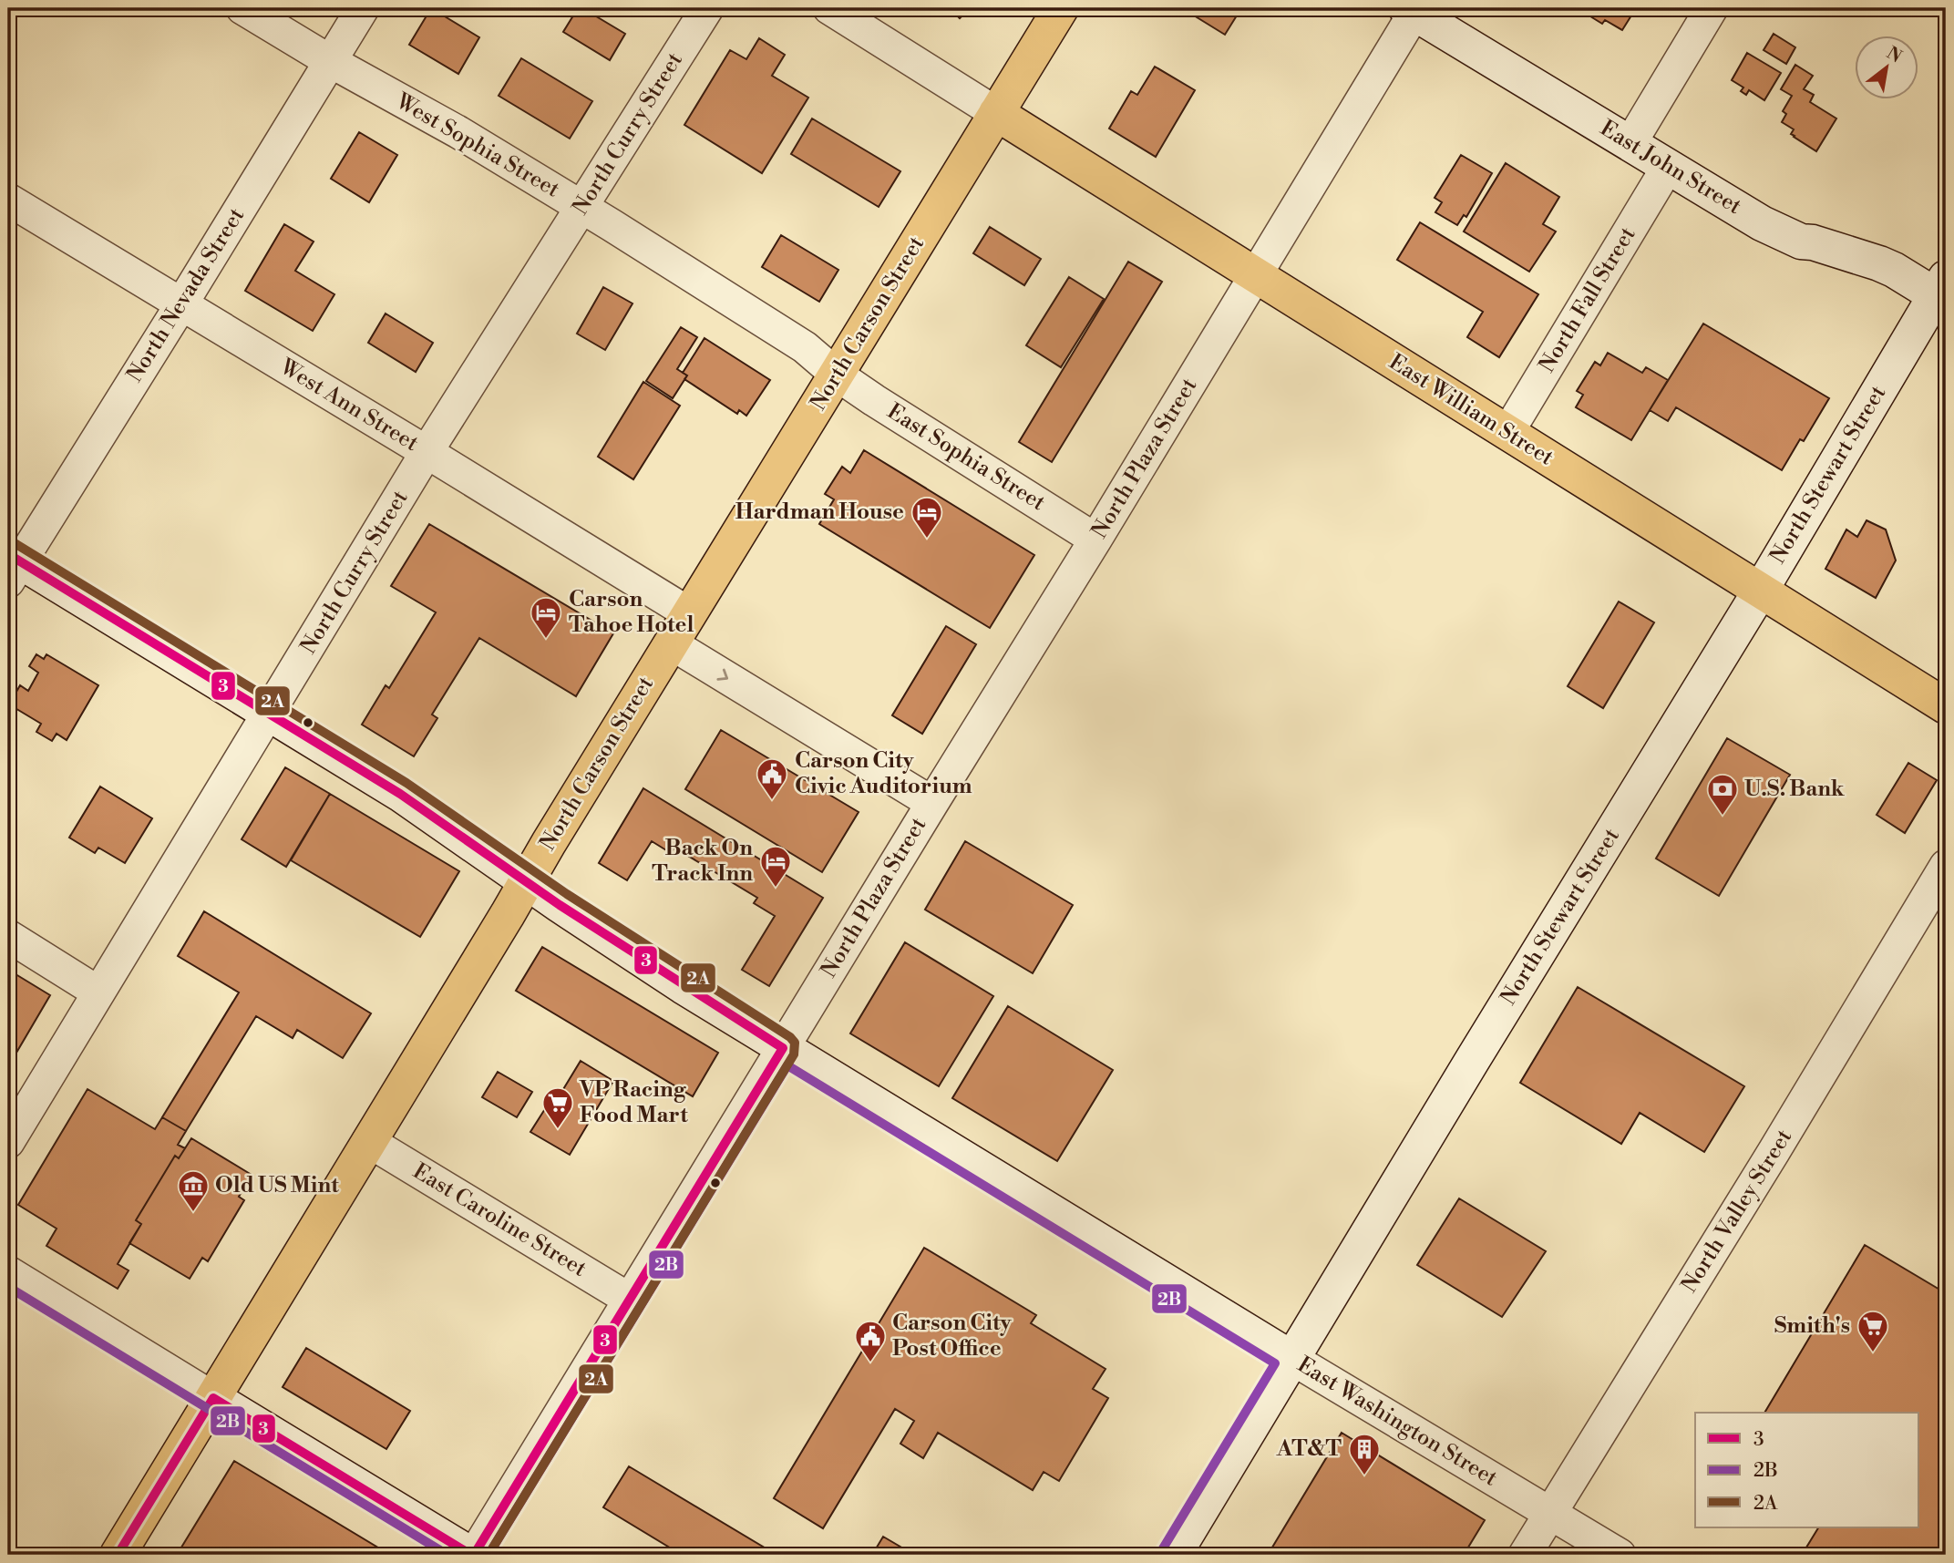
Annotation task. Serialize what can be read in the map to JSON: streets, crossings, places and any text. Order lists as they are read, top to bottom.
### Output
{
  "streets": {
    "main road": ["North Carson Street", "East William Street"],
    "street": [
      "North Curry Street",
      "West Sophia Street",
      "East John Street",
      "North Nevada Street",
      "North Fall Street",
      "West Ann Street",
      "East Sophia Street",
      "North Plaza Street",
      "North Stewart Street",
      "North Valley Street",
      "East Caroline Street",
      "East Washington Street"
    ]
  },
  "crossings": [
    ["North Curry Street", "West Sophia Street"],
    ["North Curry Street", "West Ann Street"],
    ["North Curry Street", "East Washington Street"],
    ["West Sophia Street", "North Nevada Street"],
    ["West Sophia Street", "North Carson Street"],
    ["West Sophia Street", "East Sophia Street"],
    ["East John Street", "North Fall Street"],
    ["East John Street", "North Plaza Street"],
    ["East John Street", "North Stewart Street"],
    ["North Nevada Street", "West Ann Street"],
    ["North Nevada Street", "East Washington Street"],
    ["North Fall Street", "East William Street"],
    ["North Carson Street", "West Ann Street"],
    ["North Carson Street", "East William Street"],
    ["North Carson Street", "East Sophia Street"],
    ["North Carson Street", "East Caroline Street"],
    ["North Carson Street", "East Washington Street"],
    ["East William Street", "North Plaza Street"],
    ["East William Street", "North Stewart Street"],
    ["East Sophia Street", "North Plaza Street"],
    ["North Plaza Street", "East Caroline Street"],
    ["North Plaza Street", "East Washington Street"],
    ["North Stewart Street", "East Washington Street"],
    ["North Valley Street", "East Washington Street"]
  ],
  "places": {
    "hotel": ["Hardman House", "Carson Tahoe Hotel", "Back On Track Inn"],
    "public building": ["Carson City Civic Auditorium", "Carson City Post Office"],
    "bank": ["U.S. Bank"],
    "supermarket": ["VP Racing Food Mart", "Smith's"],
    "museum": ["Old US Mint"],
    "building": ["AT&T"]
  },
  "lines": ["transit line 2A", "transit line 3", "transit line 2B"],
  "legend": ["3", "2B", "2A"],
  "north": "top right"
}
